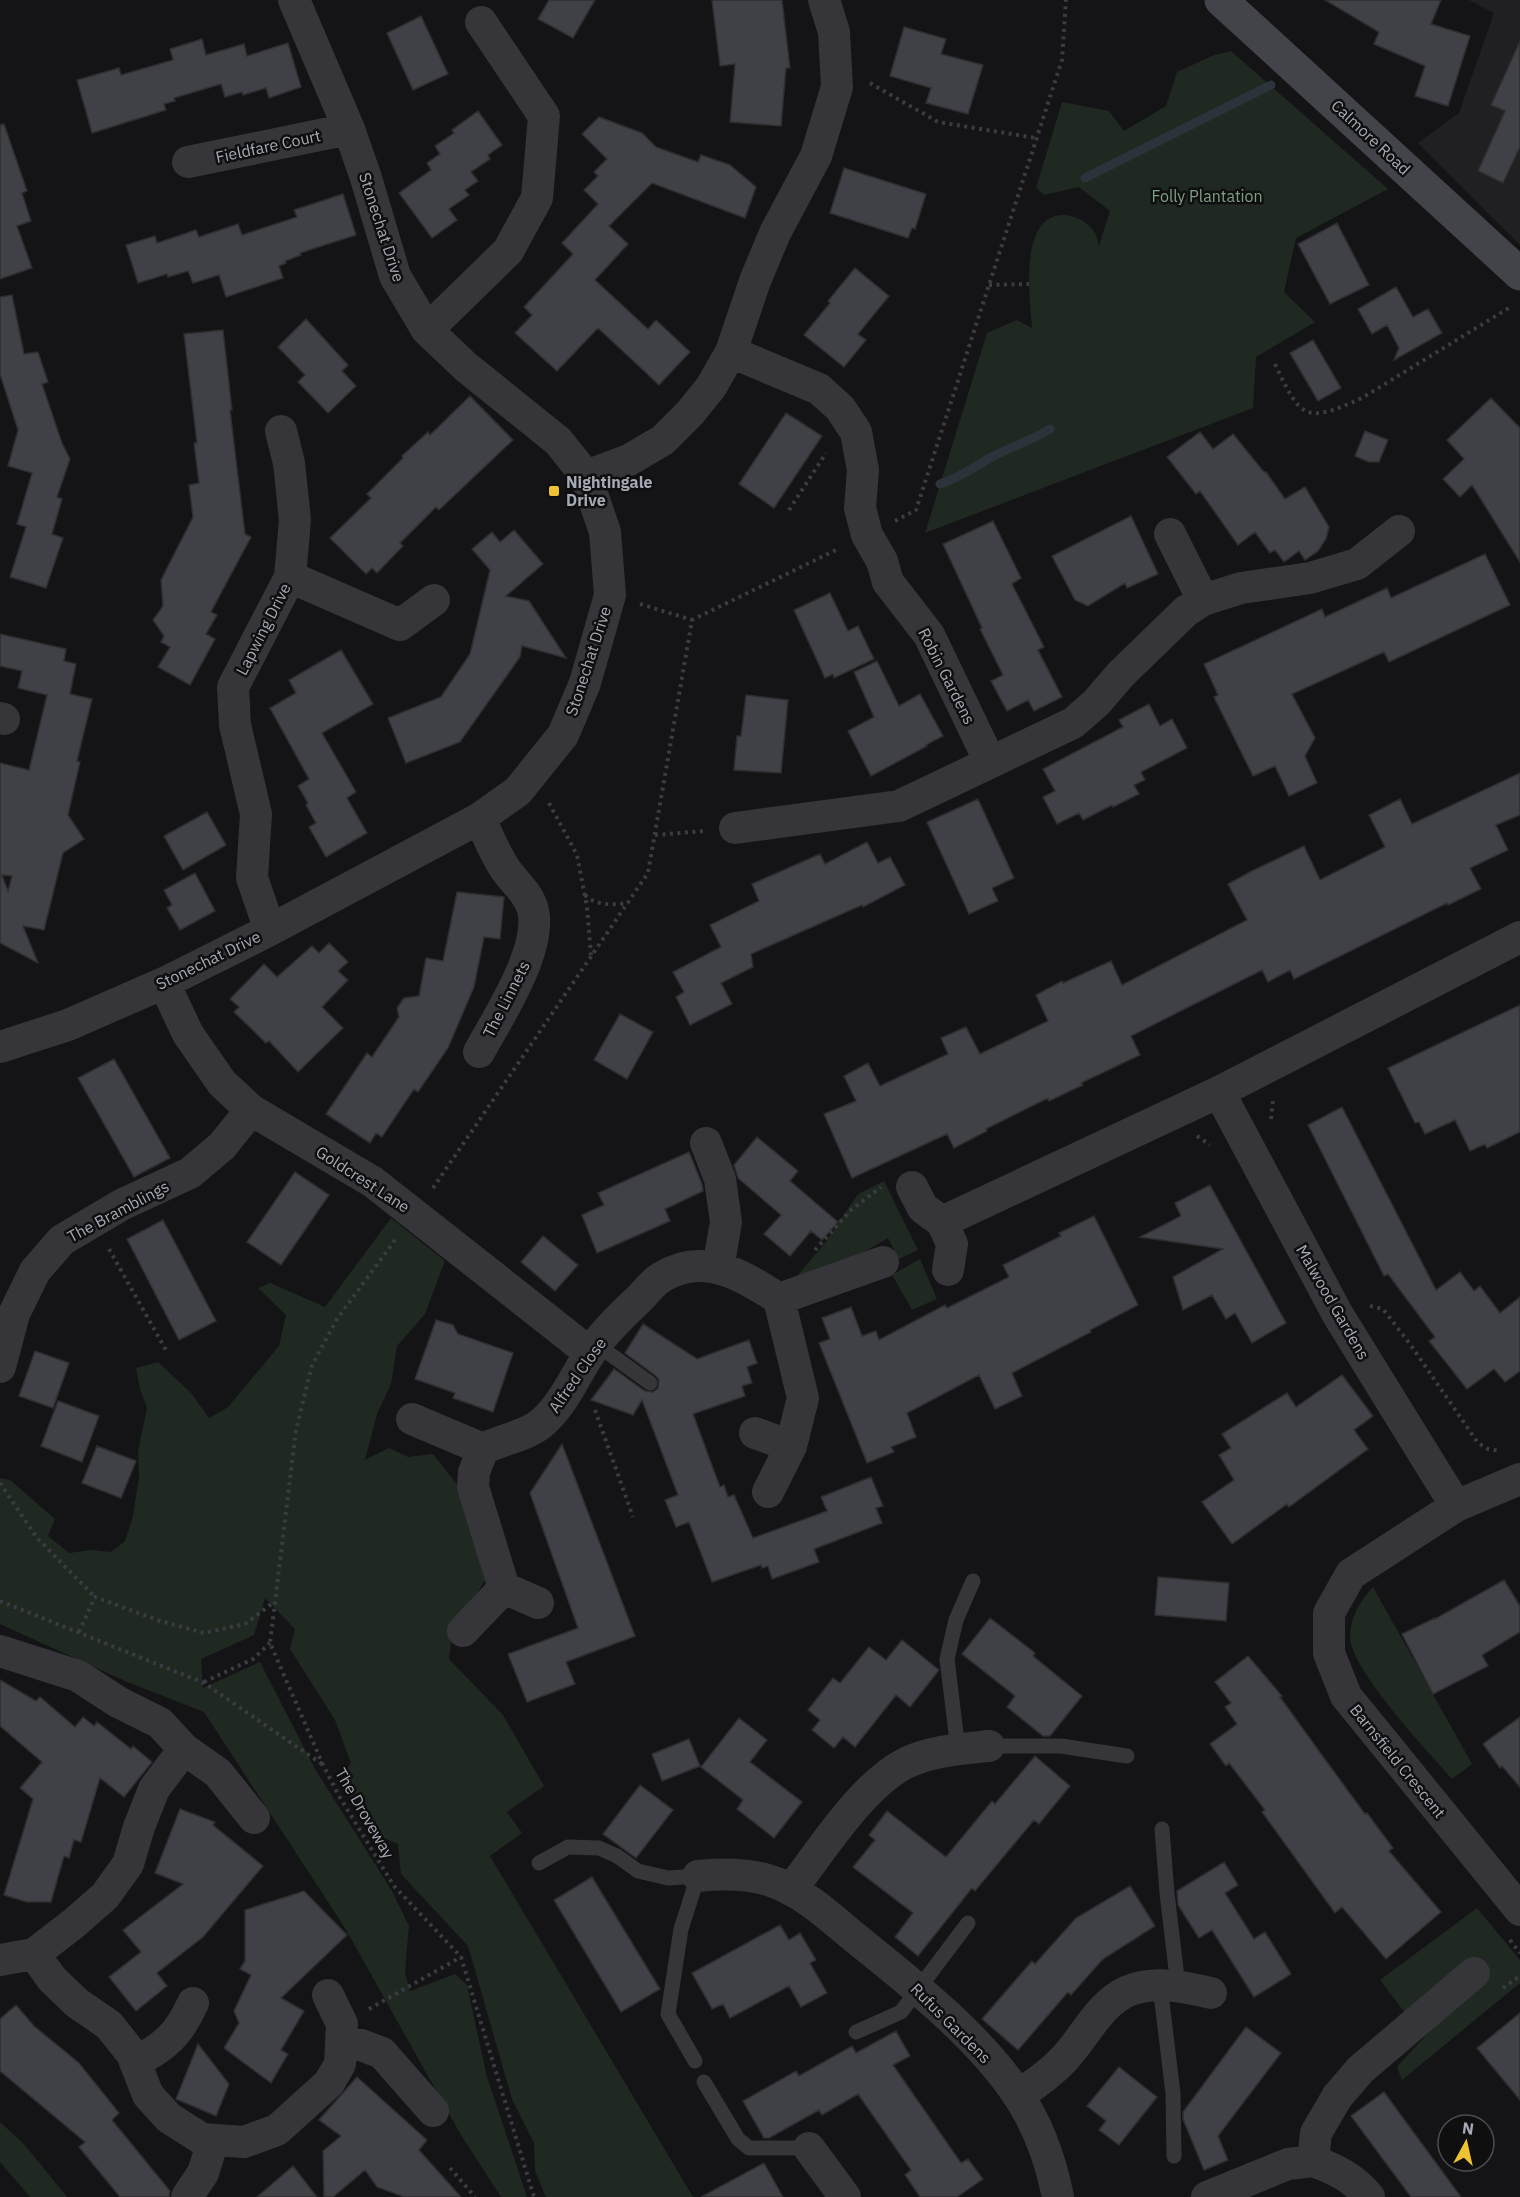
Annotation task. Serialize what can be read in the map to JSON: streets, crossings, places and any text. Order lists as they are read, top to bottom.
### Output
{
  "streets": {
    "street": [
      "Calmore Road",
      "Fieldfare Court",
      "Stonechat Drive",
      "Lapwing Drive",
      "Robin Gardens",
      "The Linnets",
      "Goldcrest Lane",
      "The Bramblings",
      "Malwood Gardens",
      "Alfred Close",
      "Barnsfield Crescent",
      "Rufus Gardens"
    ],
    "path": ["The Droveway"]
  },
  "crossings": [
    ["Fieldfare Court", "Stonechat Drive"],
    ["Stonechat Drive", "Lapwing Drive"],
    ["Stonechat Drive", "The Linnets"],
    ["Stonechat Drive", "Goldcrest Lane"],
    ["Goldcrest Lane", "The Bramblings"],
    ["Goldcrest Lane", "Alfred Close"],
    ["Malwood Gardens", "Barnsfield Crescent"]
  ],
  "parks": ["Folly Plantation"],
  "places": {
    "transit": ["Nightingale Drive"]
  },
  "north": "top"
}
